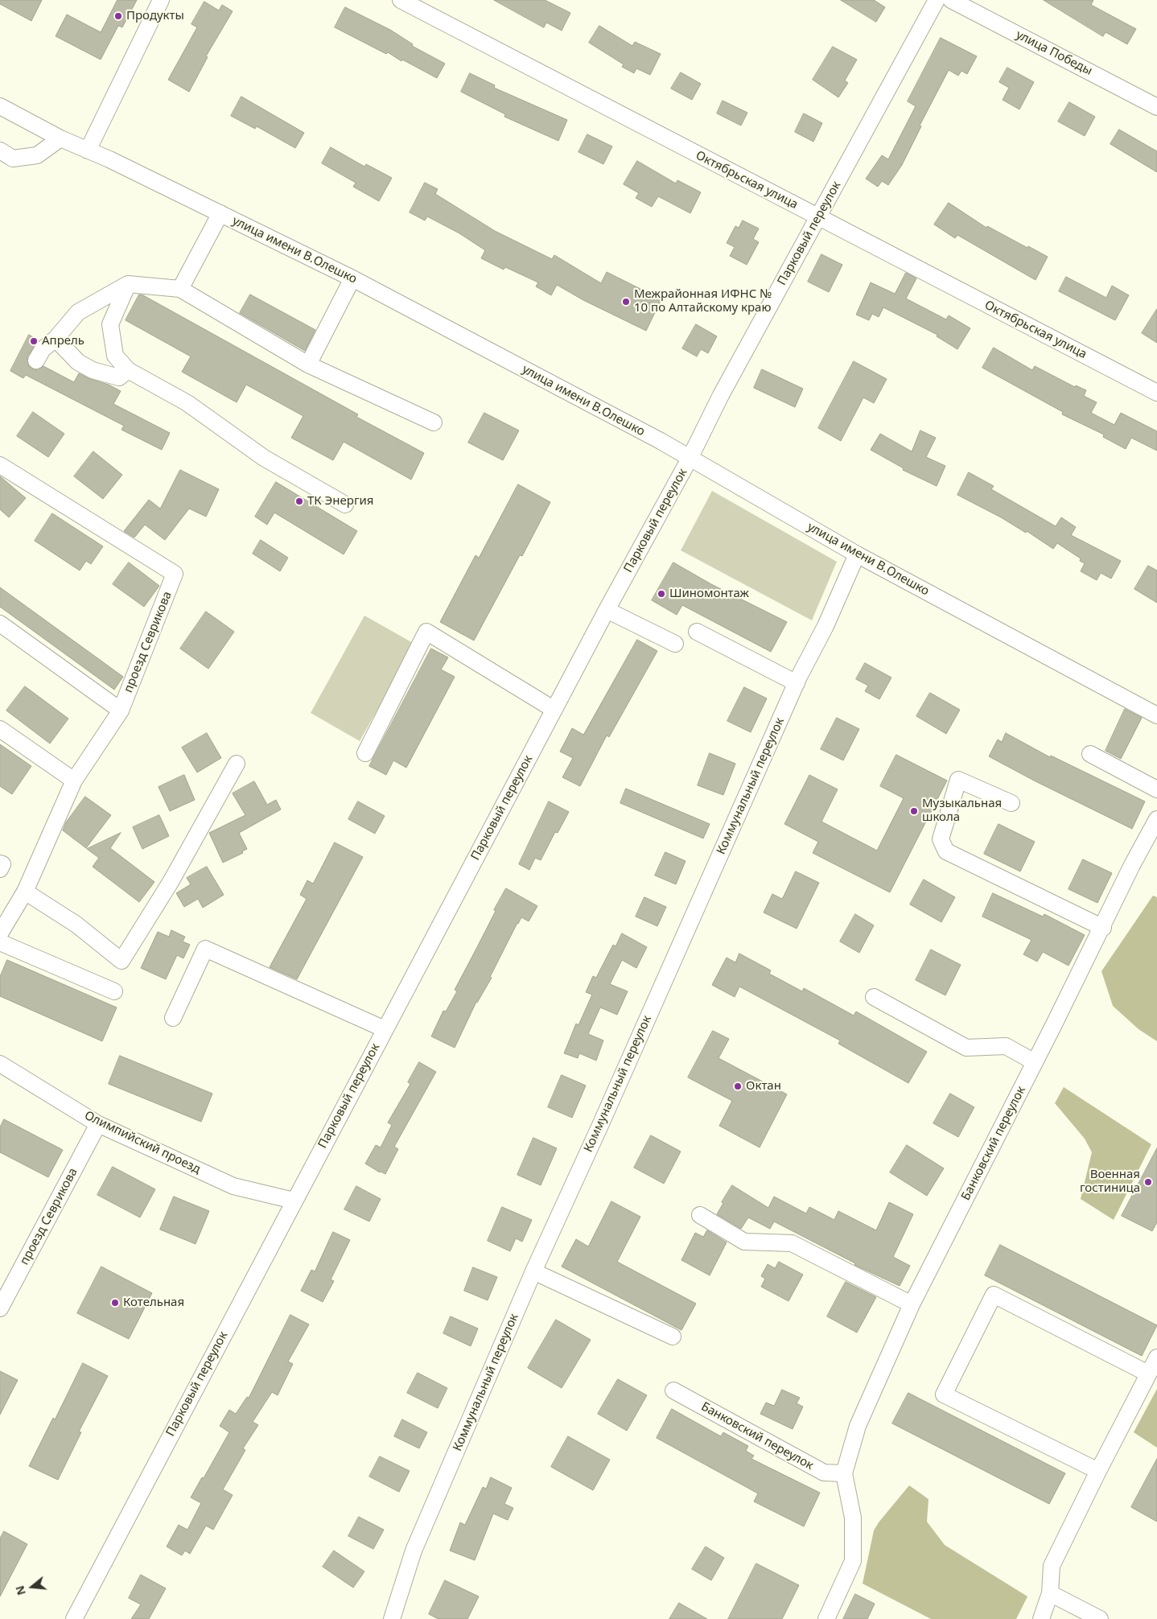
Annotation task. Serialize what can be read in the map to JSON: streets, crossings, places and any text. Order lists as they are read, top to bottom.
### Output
{
  "streets": {
    "street": [
      "улица Победы",
      "Октябрьская улица",
      "Парковый переулок",
      "улица имени В.Олешко",
      "проезд Севрикова",
      "Коммунальный переулок",
      "Олимпийский проезд",
      "Банковский переулок"
    ]
  },
  "crossings": [
    ["Октябрьская улица", "Парковый переулок"],
    ["Парковый переулок", "улица имени В.Олешко"],
    ["Парковый переулок", "Олимпийский проезд"],
    ["улица имени В.Олешко", "Коммунальный переулок"],
    ["проезд Севрикова", "Олимпийский проезд"]
  ],
  "places": [
    "Продукты",
    "Межрайонная ИФНС № 10 по Алтайскому краю",
    "Апрель",
    "ТК Энергия",
    "Шиномонтаж",
    "Музыкальная школа",
    "Октан",
    "Военная гостиница",
    "Котельная"
  ],
  "north": "left"
}
